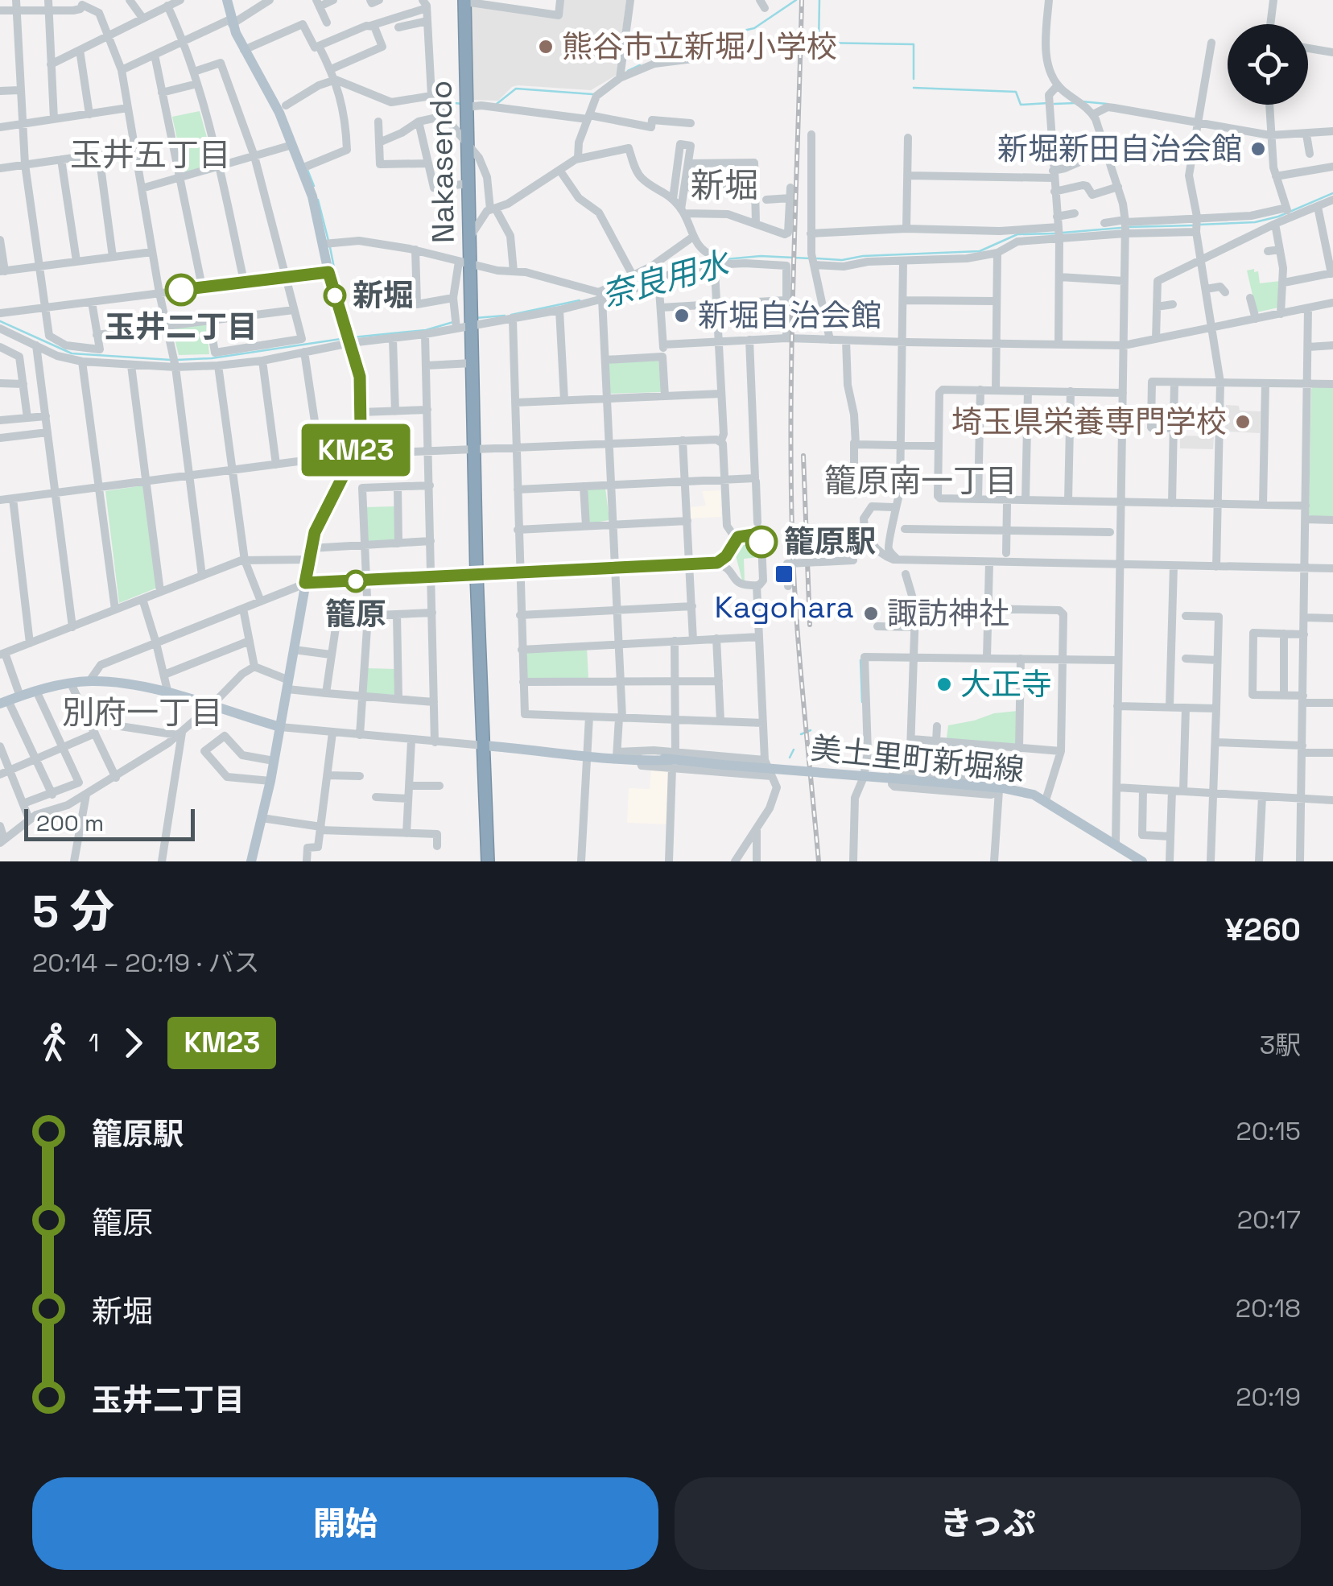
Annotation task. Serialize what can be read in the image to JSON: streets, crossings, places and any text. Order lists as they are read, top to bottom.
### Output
{
  "streets": {
    "highway": ["Nakasendo"],
    "main road": ["美土里町新堀線"]
  },
  "crossings": [
    ["Nakasendo", "美土里町新堀線"]
  ],
  "districts": [
    "玉井五丁目",
    "新堀",
    "籠原南一丁目",
    "別府一丁目"
  ],
  "water": ["奈良用水"],
  "places": {
    "other": [
      "熊谷市立新堀小学校",
      "新堀新田自治会館",
      "玉井二丁目",
      "新堀",
      "新堀自治会館",
      "埼玉県栄養専門学校",
      "籠原駅",
      "籠原",
      "諏訪神社",
      "大正寺"
    ],
    "transit": ["Kagohara"]
  },
  "lines": ["bus line KM23"],
  "scale_bar": "200 m",
  "page": {
    "on_map": "KM23",
    "scale": "200 m",
    "heading": ["5 分", "20:14 – 20:19 · バス", "¥260"],
    "legs": ["1", "KM23", "3駅"],
    "list": [
      {
        "name": "籠原駅",
        "value": "20:15"
      },
      {
        "name": "籠原",
        "value": "20:17"
      },
      {
        "name": "新堀",
        "value": "20:18"
      },
      {
        "name": "玉井二丁目",
        "value": "20:19"
      }
    ],
    "buttons": ["開始", "きっぷ"]
  }
}
